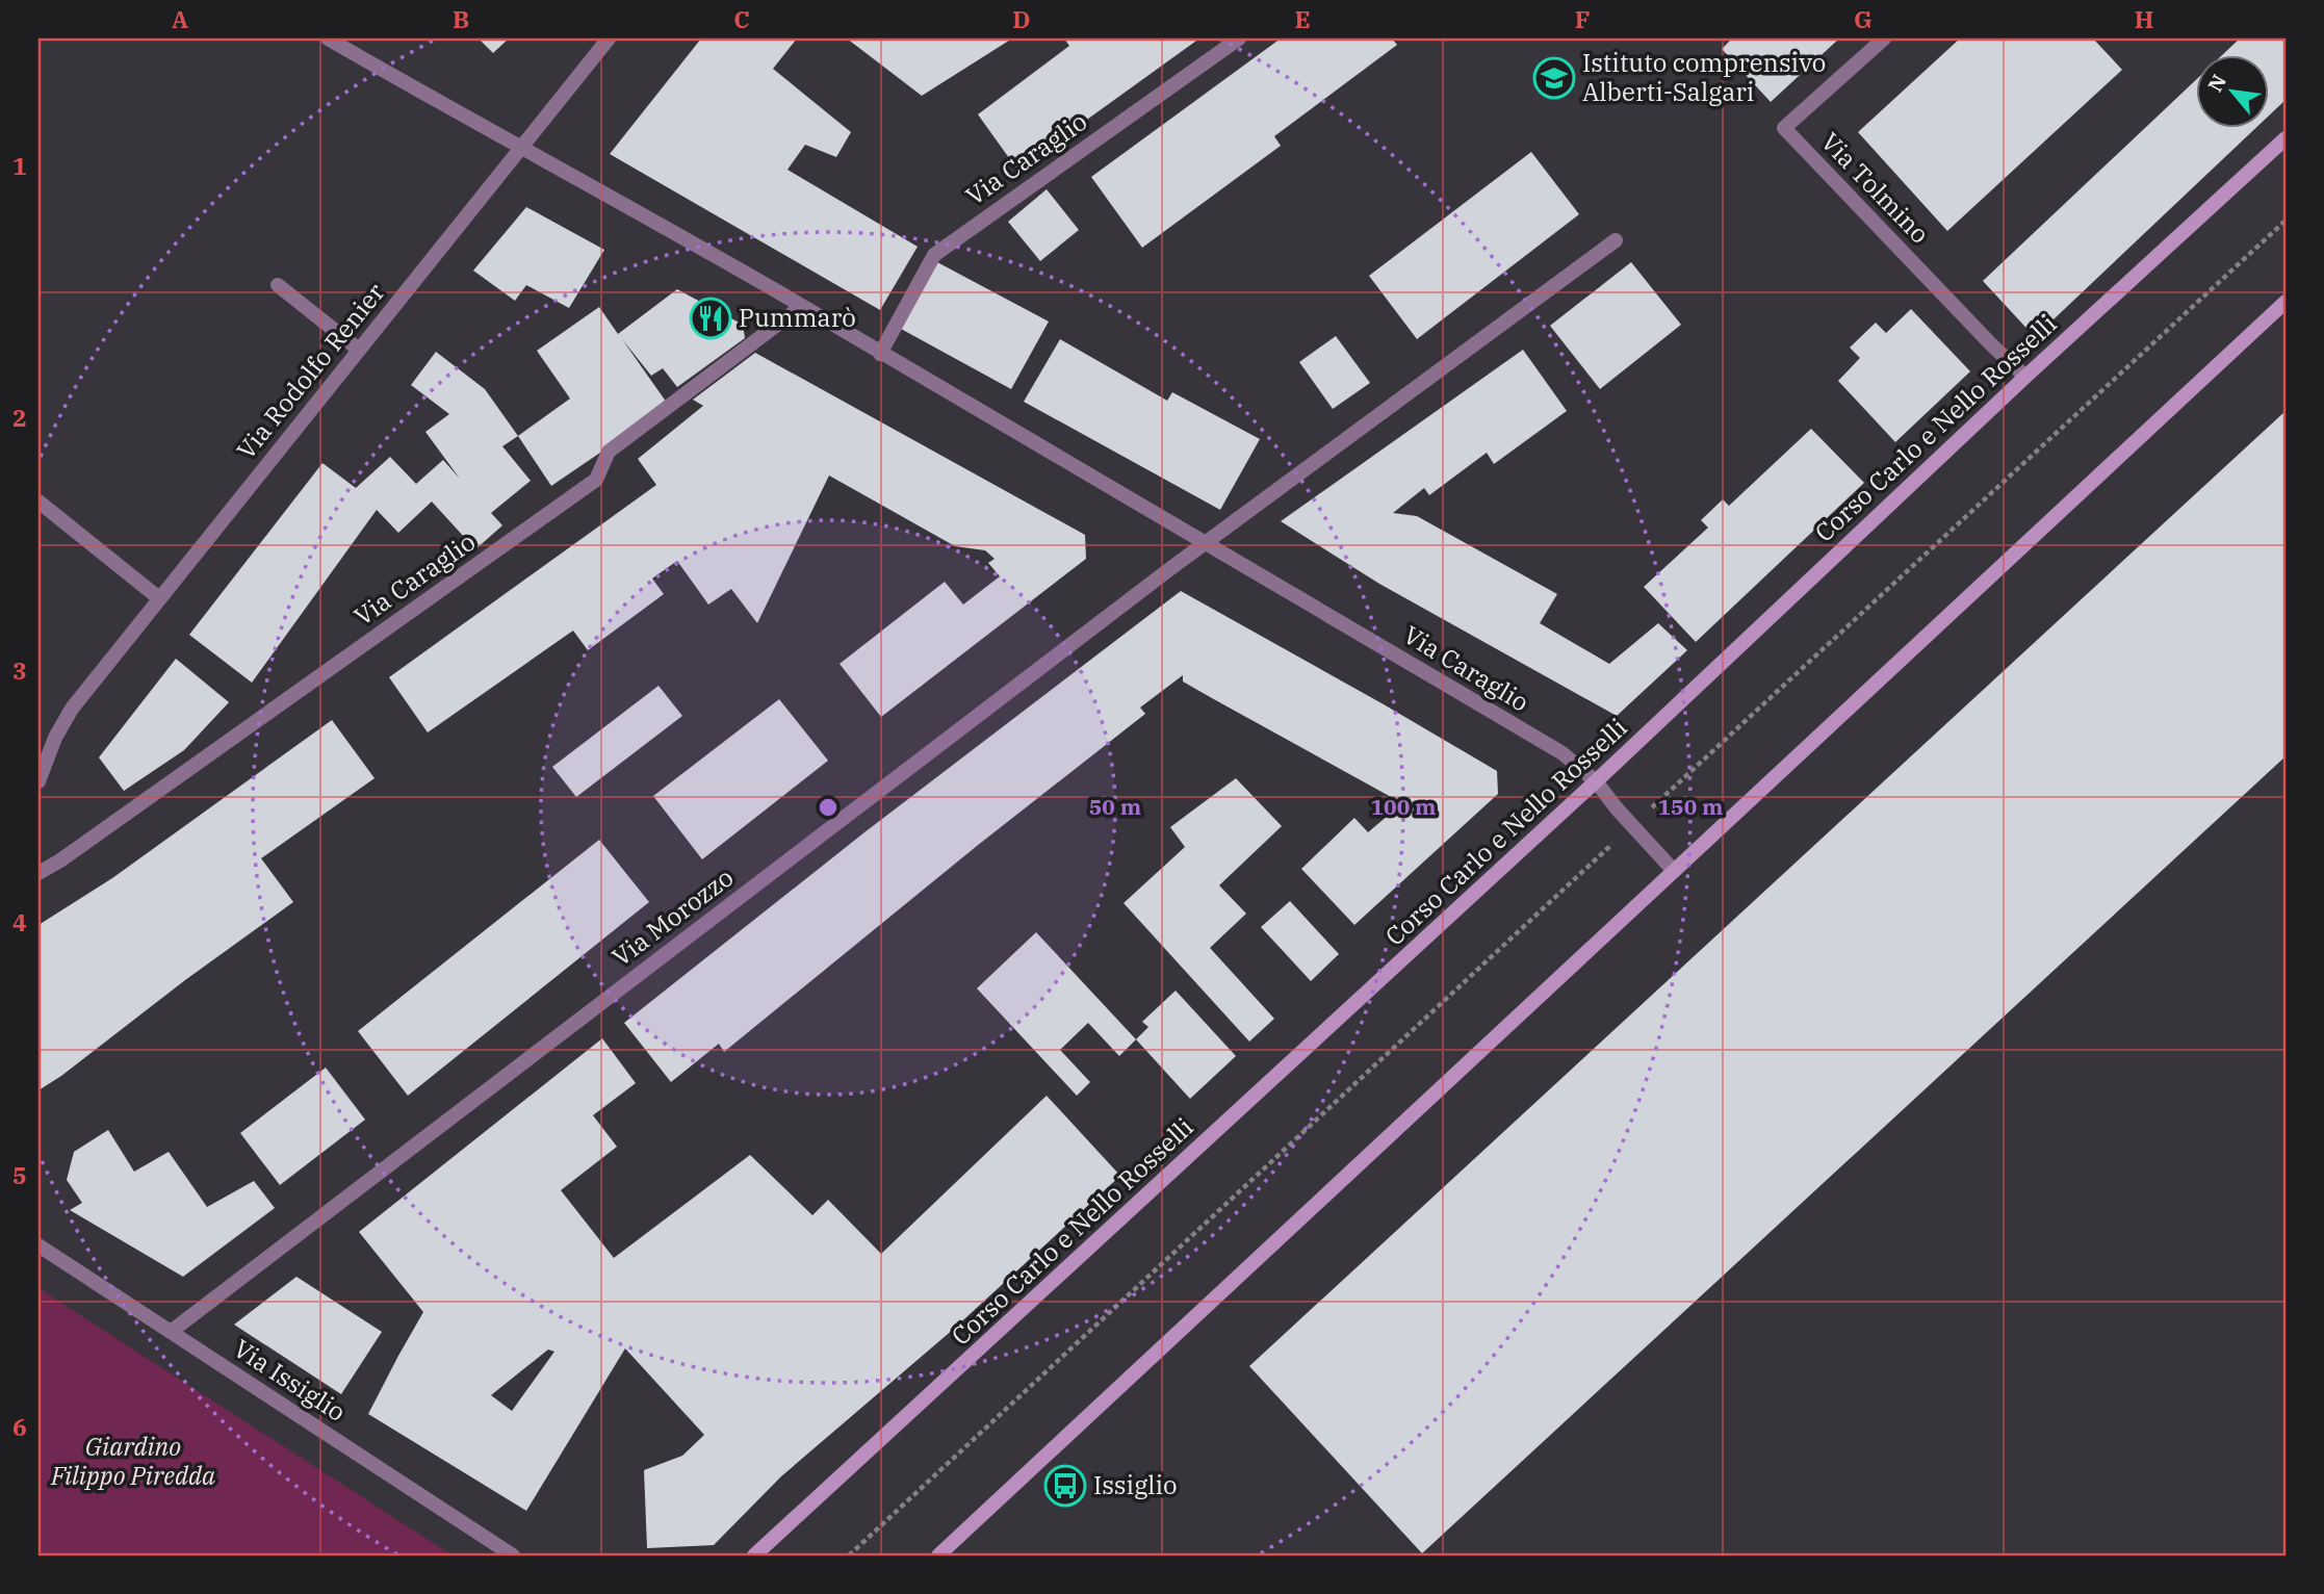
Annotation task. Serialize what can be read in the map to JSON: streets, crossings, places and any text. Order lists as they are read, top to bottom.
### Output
{
  "streets": {
    "street": [
      "Via Caraglio",
      "Via Tolmino",
      "Via Rodolfo Renier",
      "Corso Carlo e Nello Rosselli",
      "Via Morozzo",
      "Via Issiglio"
    ]
  },
  "crossings": [
    ["Via Caraglio", "Via Rodolfo Renier"],
    ["Via Caraglio", "Corso Carlo e Nello Rosselli"],
    ["Via Caraglio", "Via Morozzo"],
    ["Via Tolmino", "Corso Carlo e Nello Rosselli"],
    ["Via Morozzo", "Via Issiglio"]
  ],
  "parks": ["Giardino Filippo Piredda"],
  "places": {
    "school or university": ["Istituto comprensivo Alberti-Salgari"],
    "restaurant": ["Pummarò"],
    "bus stop": ["Issiglio"]
  },
  "north": "top left",
  "grid": {
    "columns": [
      "A",
      "B",
      "C",
      "D",
      "E",
      "F",
      "G",
      "H"
    ],
    "rows": [
      "1",
      "2",
      "3",
      "4",
      "5",
      "6"
    ]
  },
  "rings": ["50 m", "100 m", "150 m"]
}
